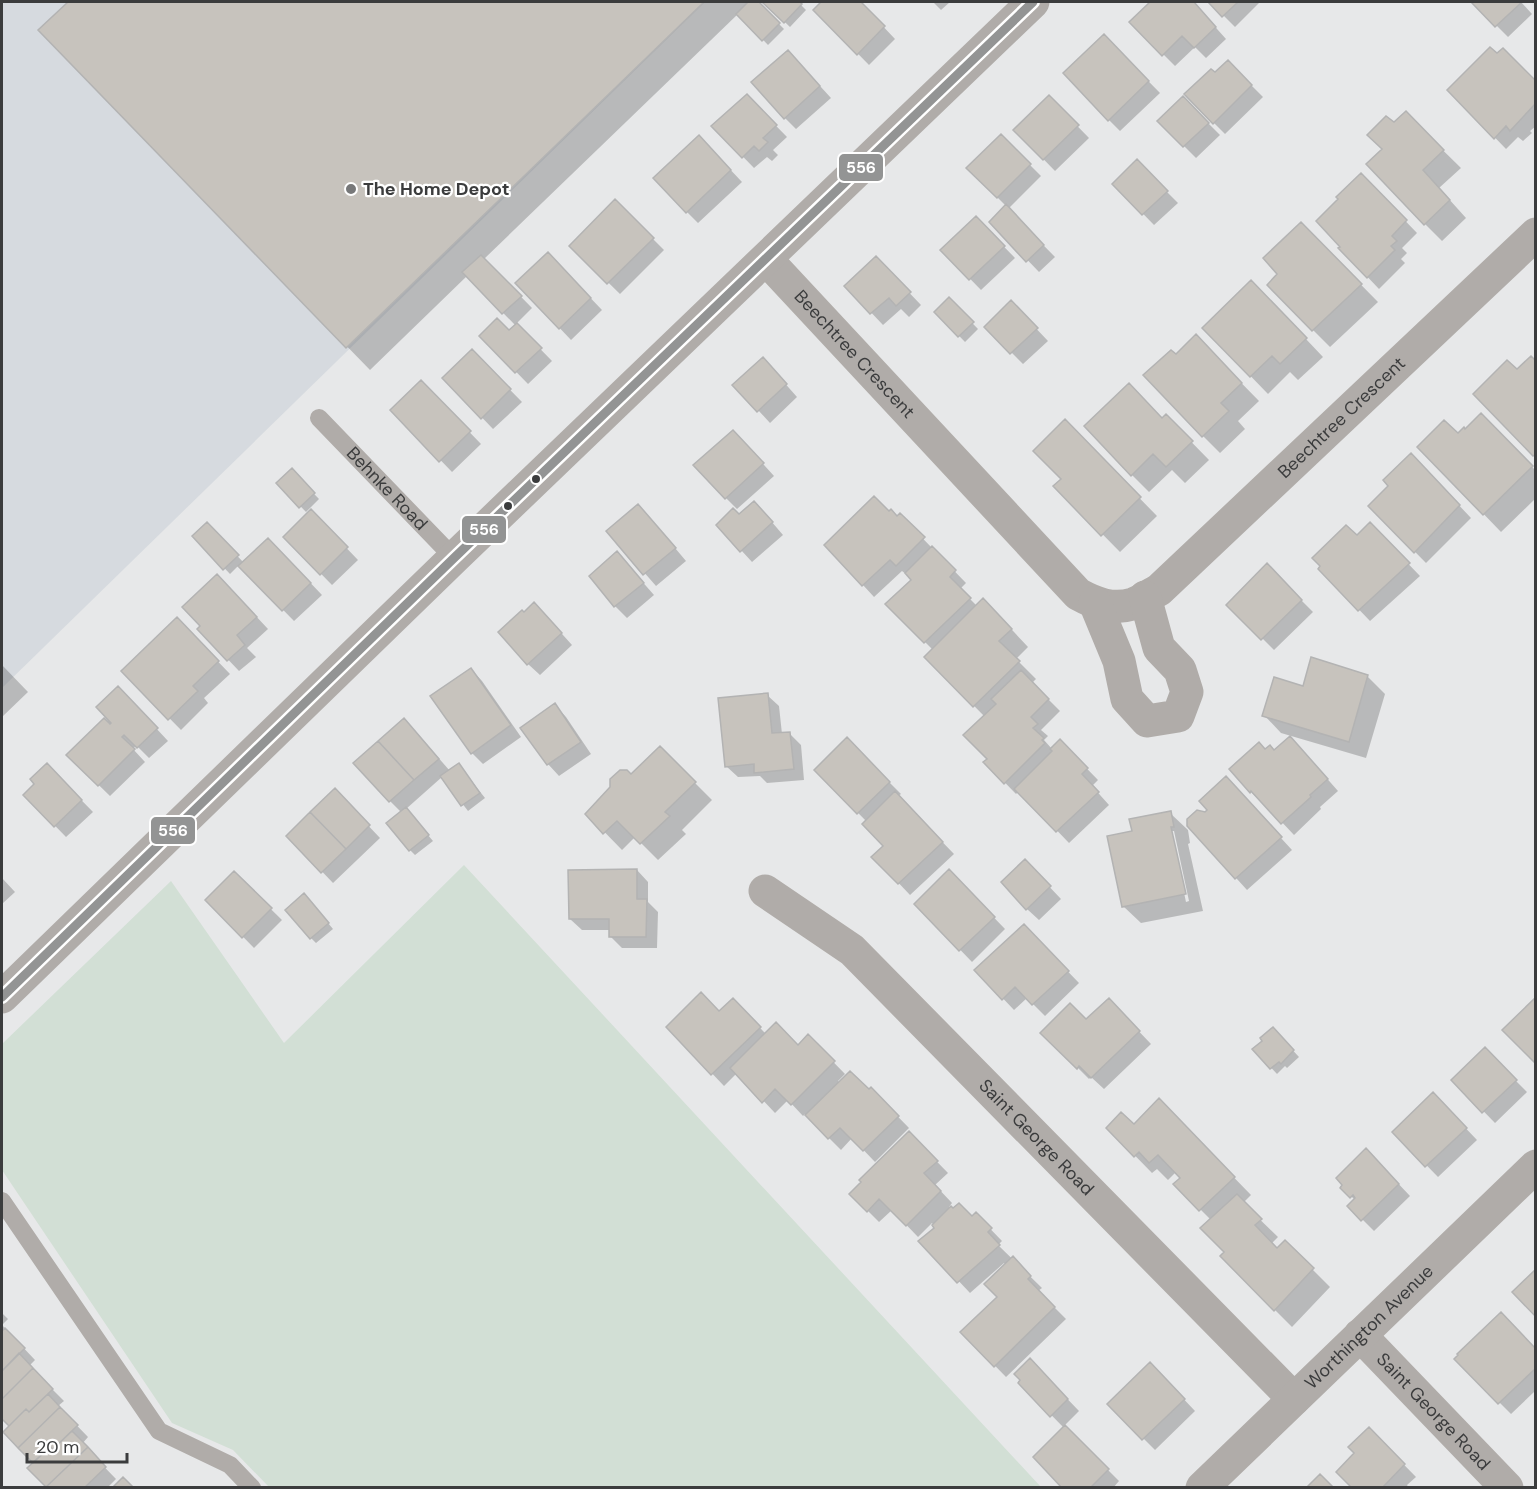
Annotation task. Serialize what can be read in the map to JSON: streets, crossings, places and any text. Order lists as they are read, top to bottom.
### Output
{
  "streets": {
    "street": ["Beechtree Crescent", "Saint George Road", "Worthington Avenue"],
    "lane": ["Behnke Road"]
  },
  "crossings": [
    ["Saint George Road", "Worthington Avenue"]
  ],
  "places": ["The Home Depot"],
  "lines": ["transit line 556"],
  "scale_bar": "20 m"
}
